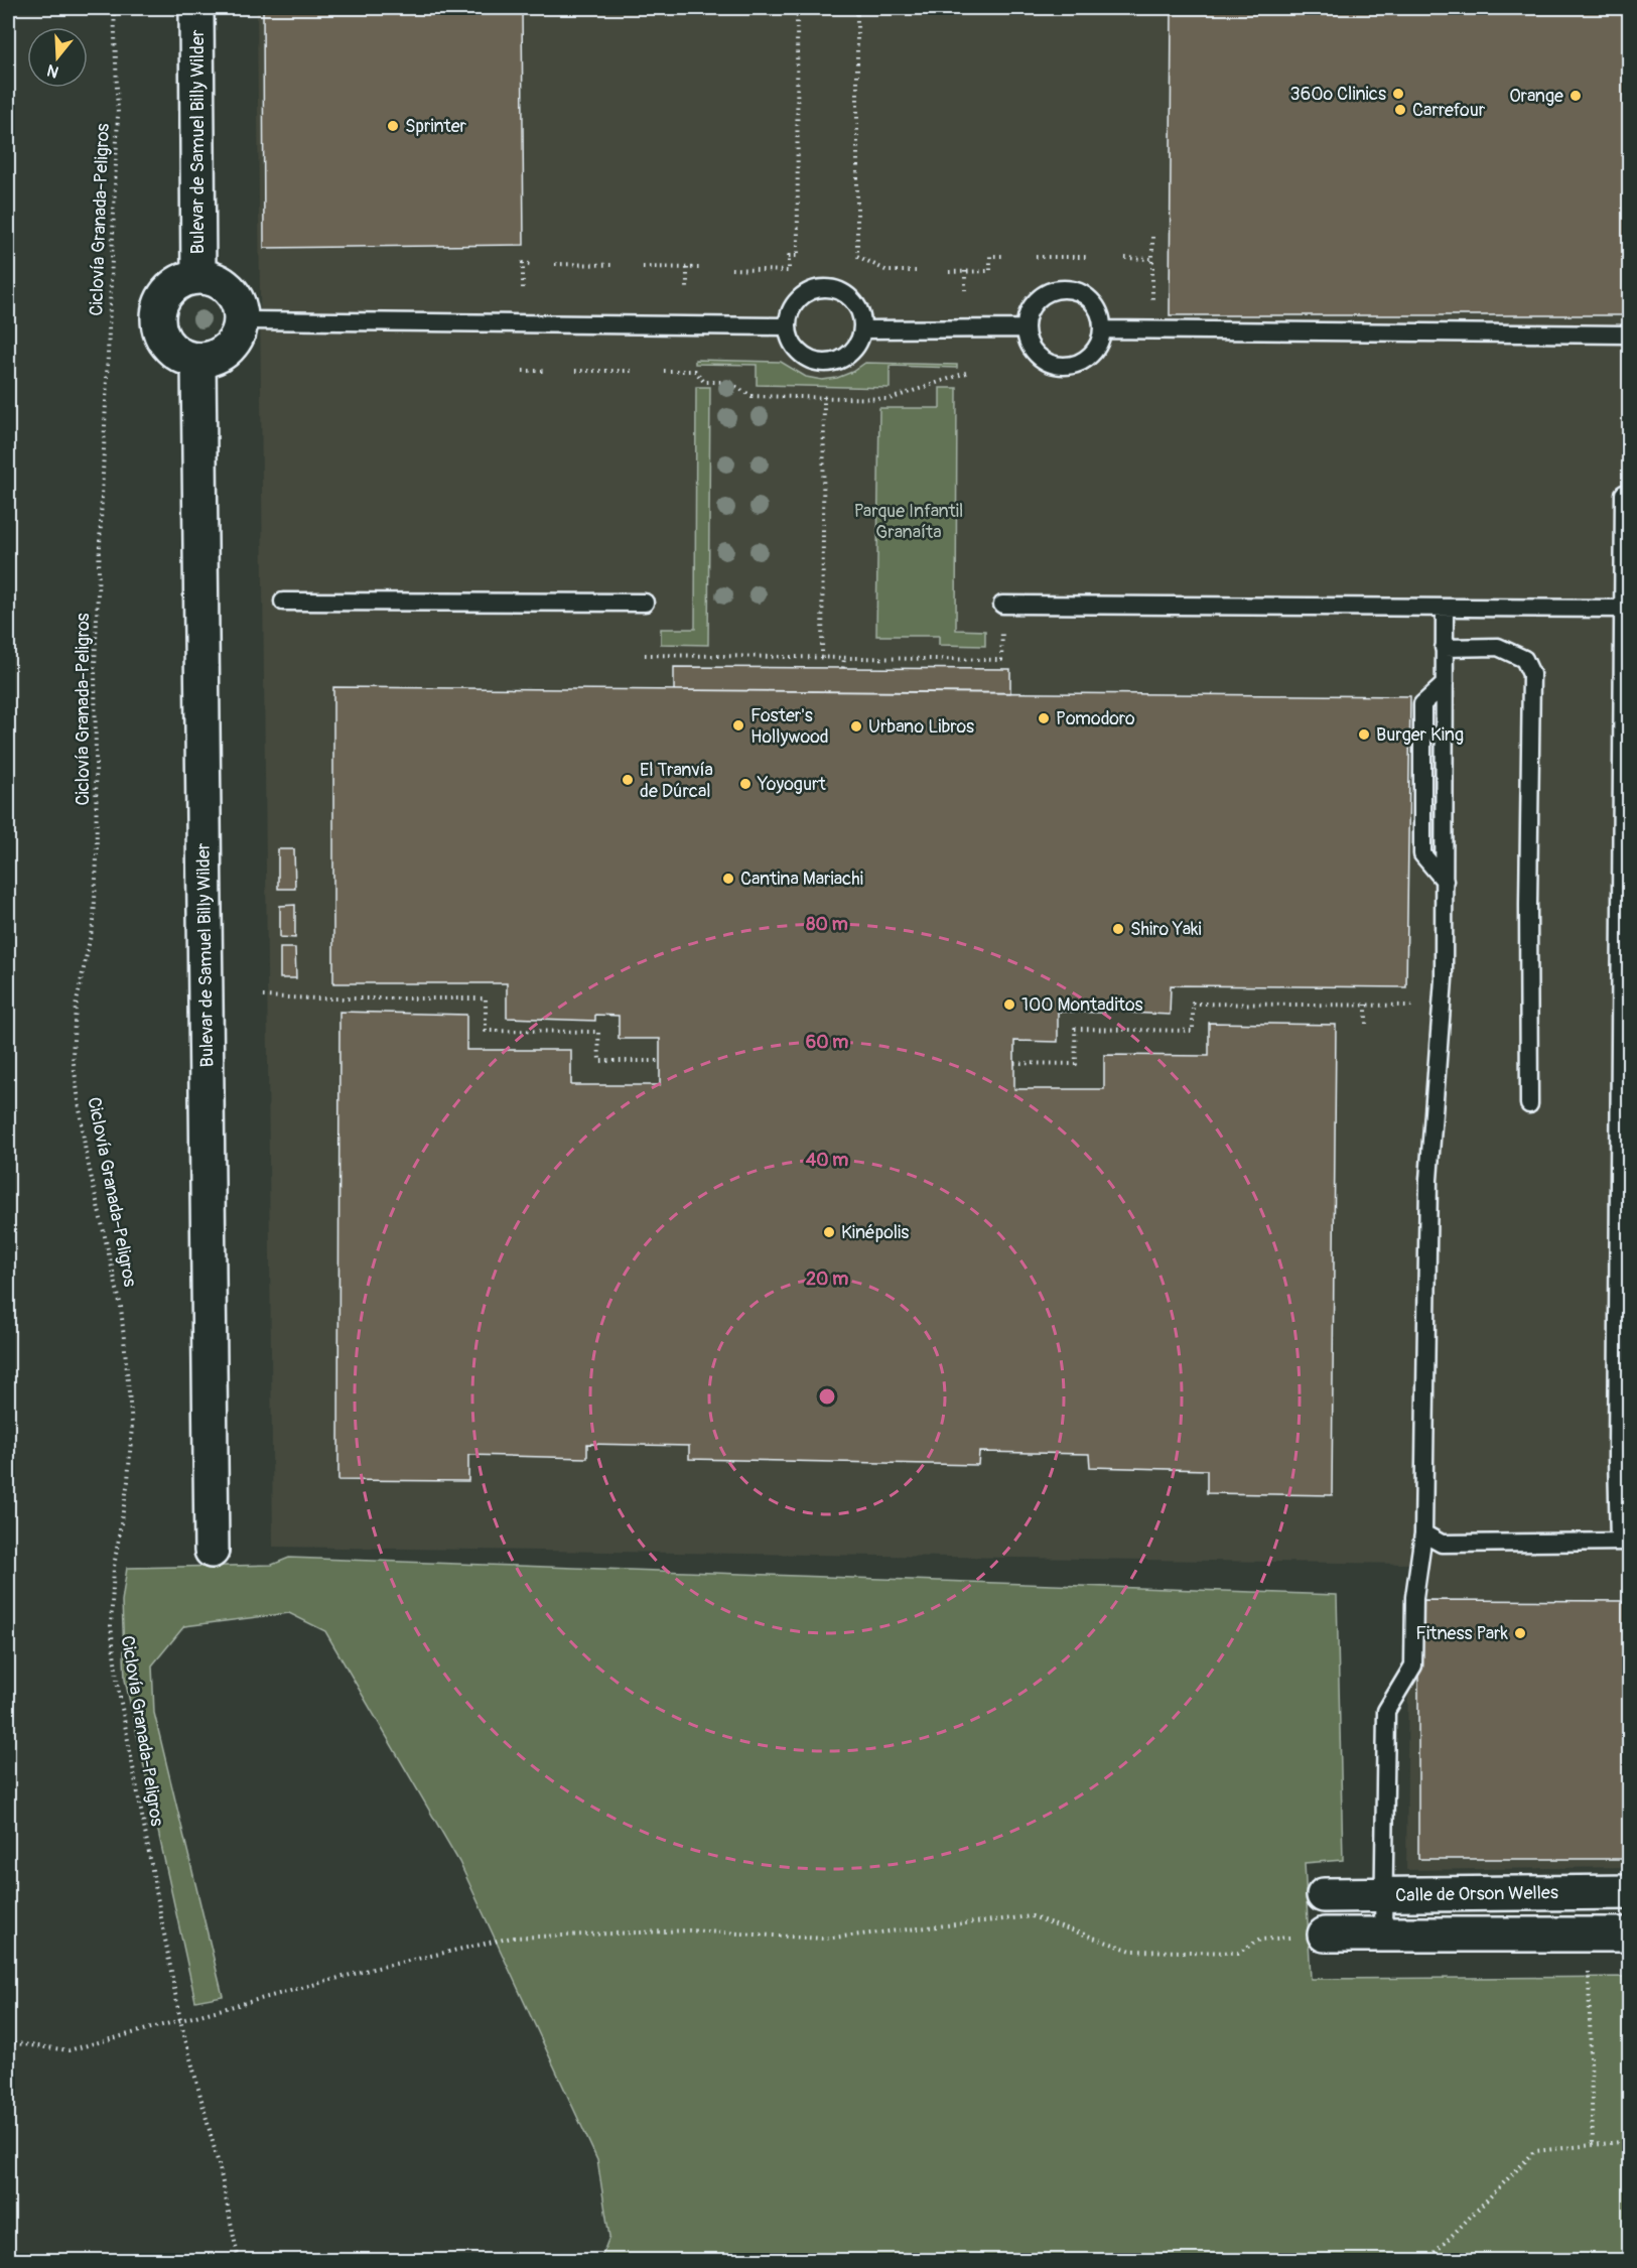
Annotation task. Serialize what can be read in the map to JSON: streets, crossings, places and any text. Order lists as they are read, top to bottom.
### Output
{
  "streets": {
    "street": ["Bulevar de Samuel Billy Wilder", "Calle de Orson Welles"],
    "path": ["Ciclovía Granada-Peligros"]
  },
  "parks": ["Parque Infantil Granaíta"],
  "places": [
    "360º Clinics",
    "Orange",
    "Carrefour",
    "Sprinter",
    "Pomodoro",
    "Foster's Hollywood",
    "Urbano Libros",
    "Burger King",
    "El Tranvía de Dúrcal",
    "Yoyogurt",
    "Cantina Mariachi",
    "Shiro Yaki",
    "100 Montaditos",
    "Kinépolis",
    "Fitness Park"
  ],
  "north": "bottom",
  "rings": [
    "80 m",
    "60 m",
    "40 m",
    "20 m"
  ]
}
